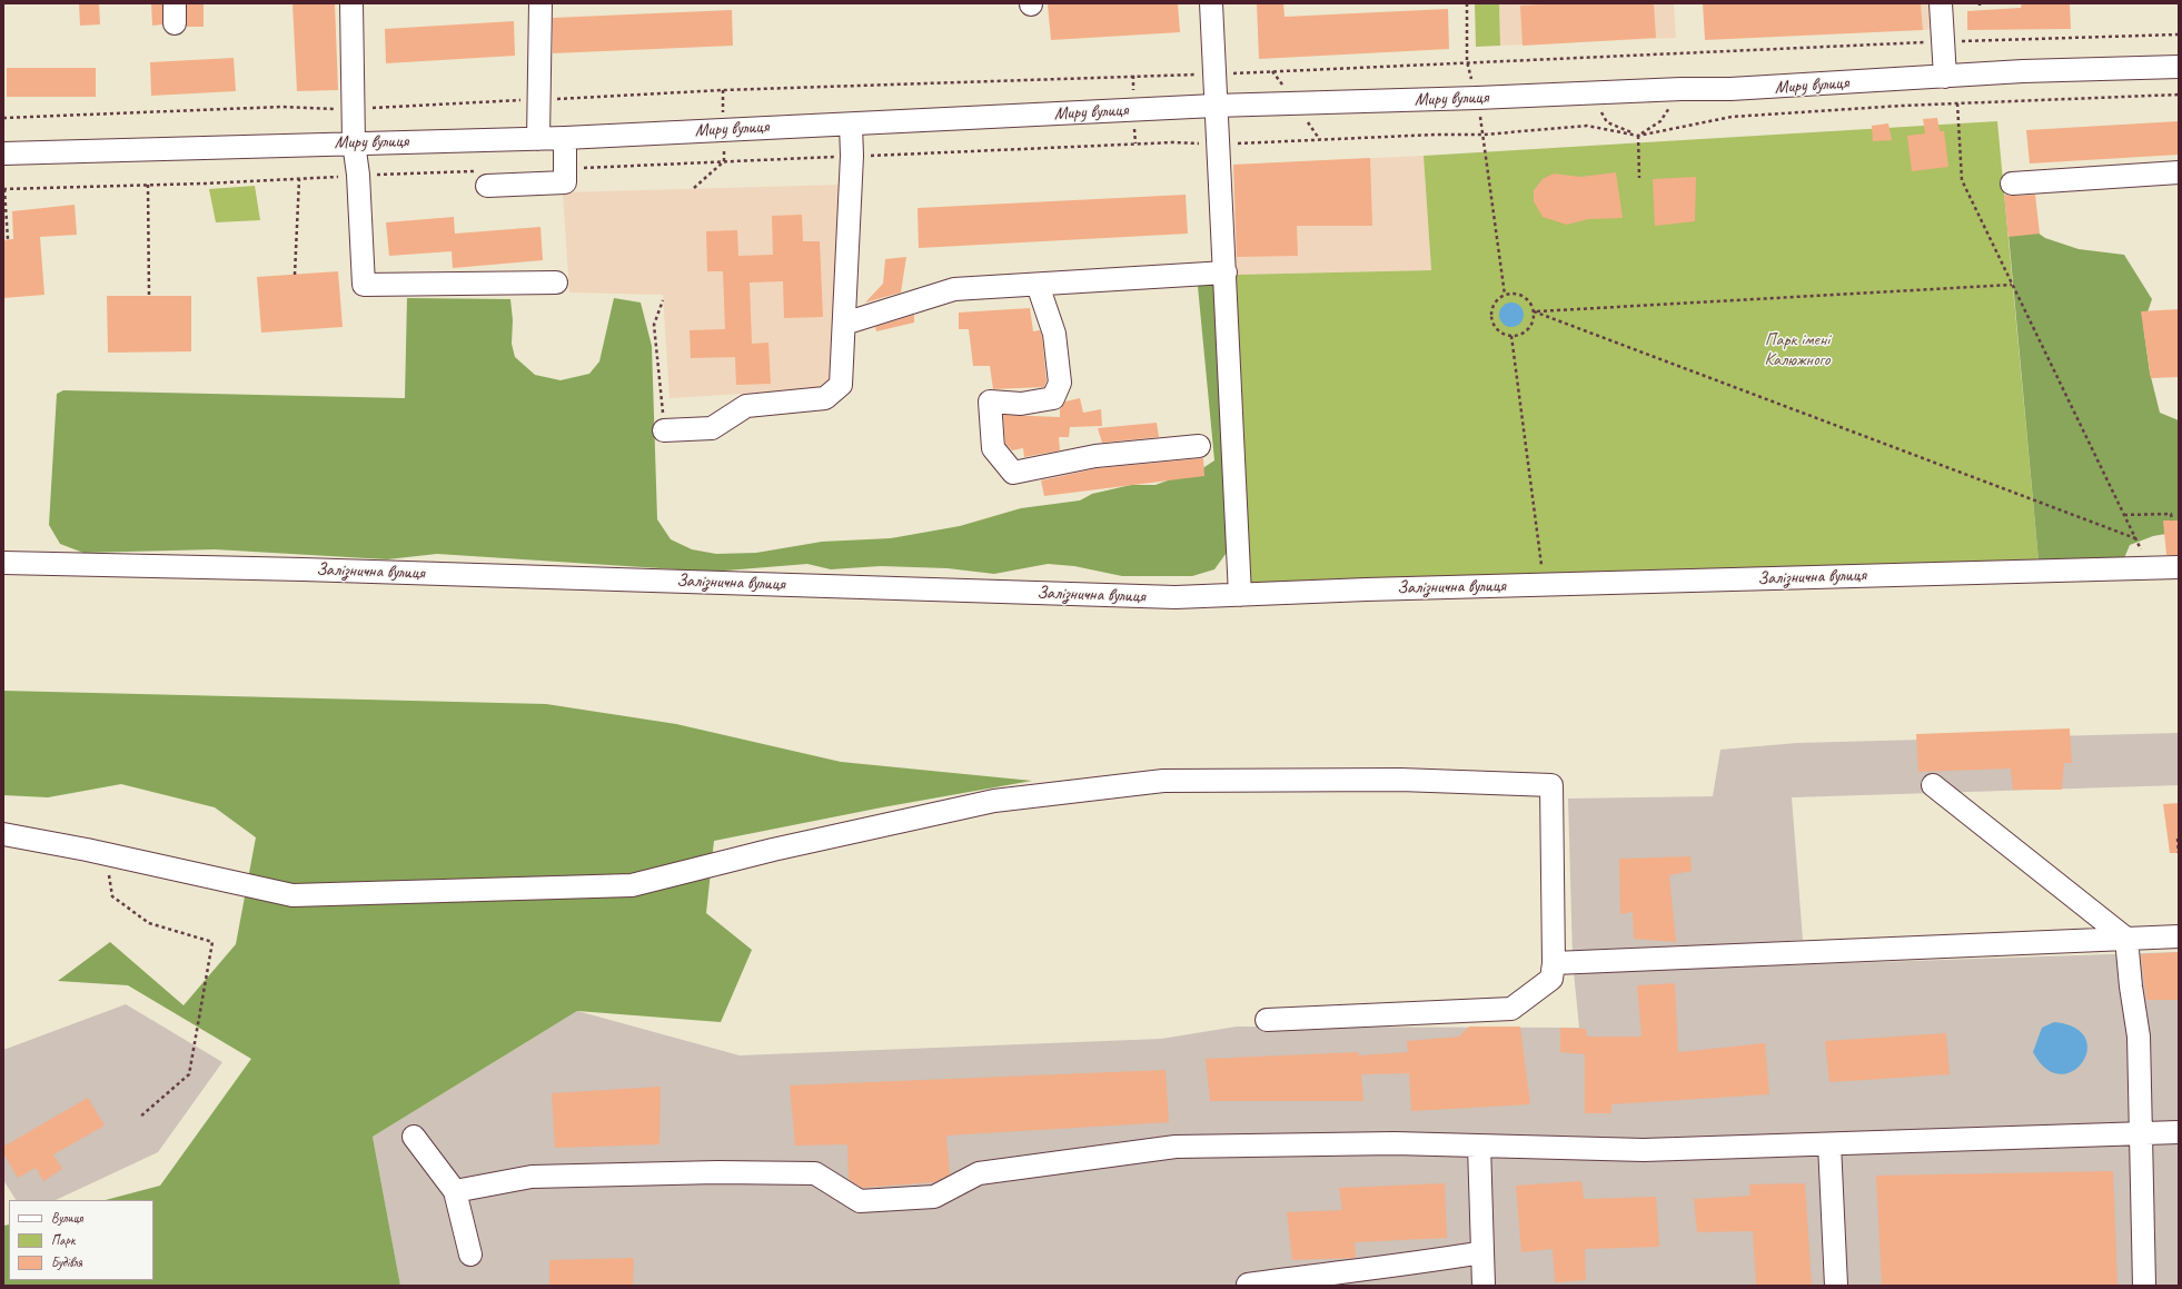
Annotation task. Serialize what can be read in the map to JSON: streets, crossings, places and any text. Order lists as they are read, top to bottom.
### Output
{
  "streets": {
    "street": ["Миру вулиця", "Залізнична вулиця"]
  },
  "parks": ["Парк імені Калюжного"],
  "legend": ["Вулиця", "Парк", "Будівля"]
}
